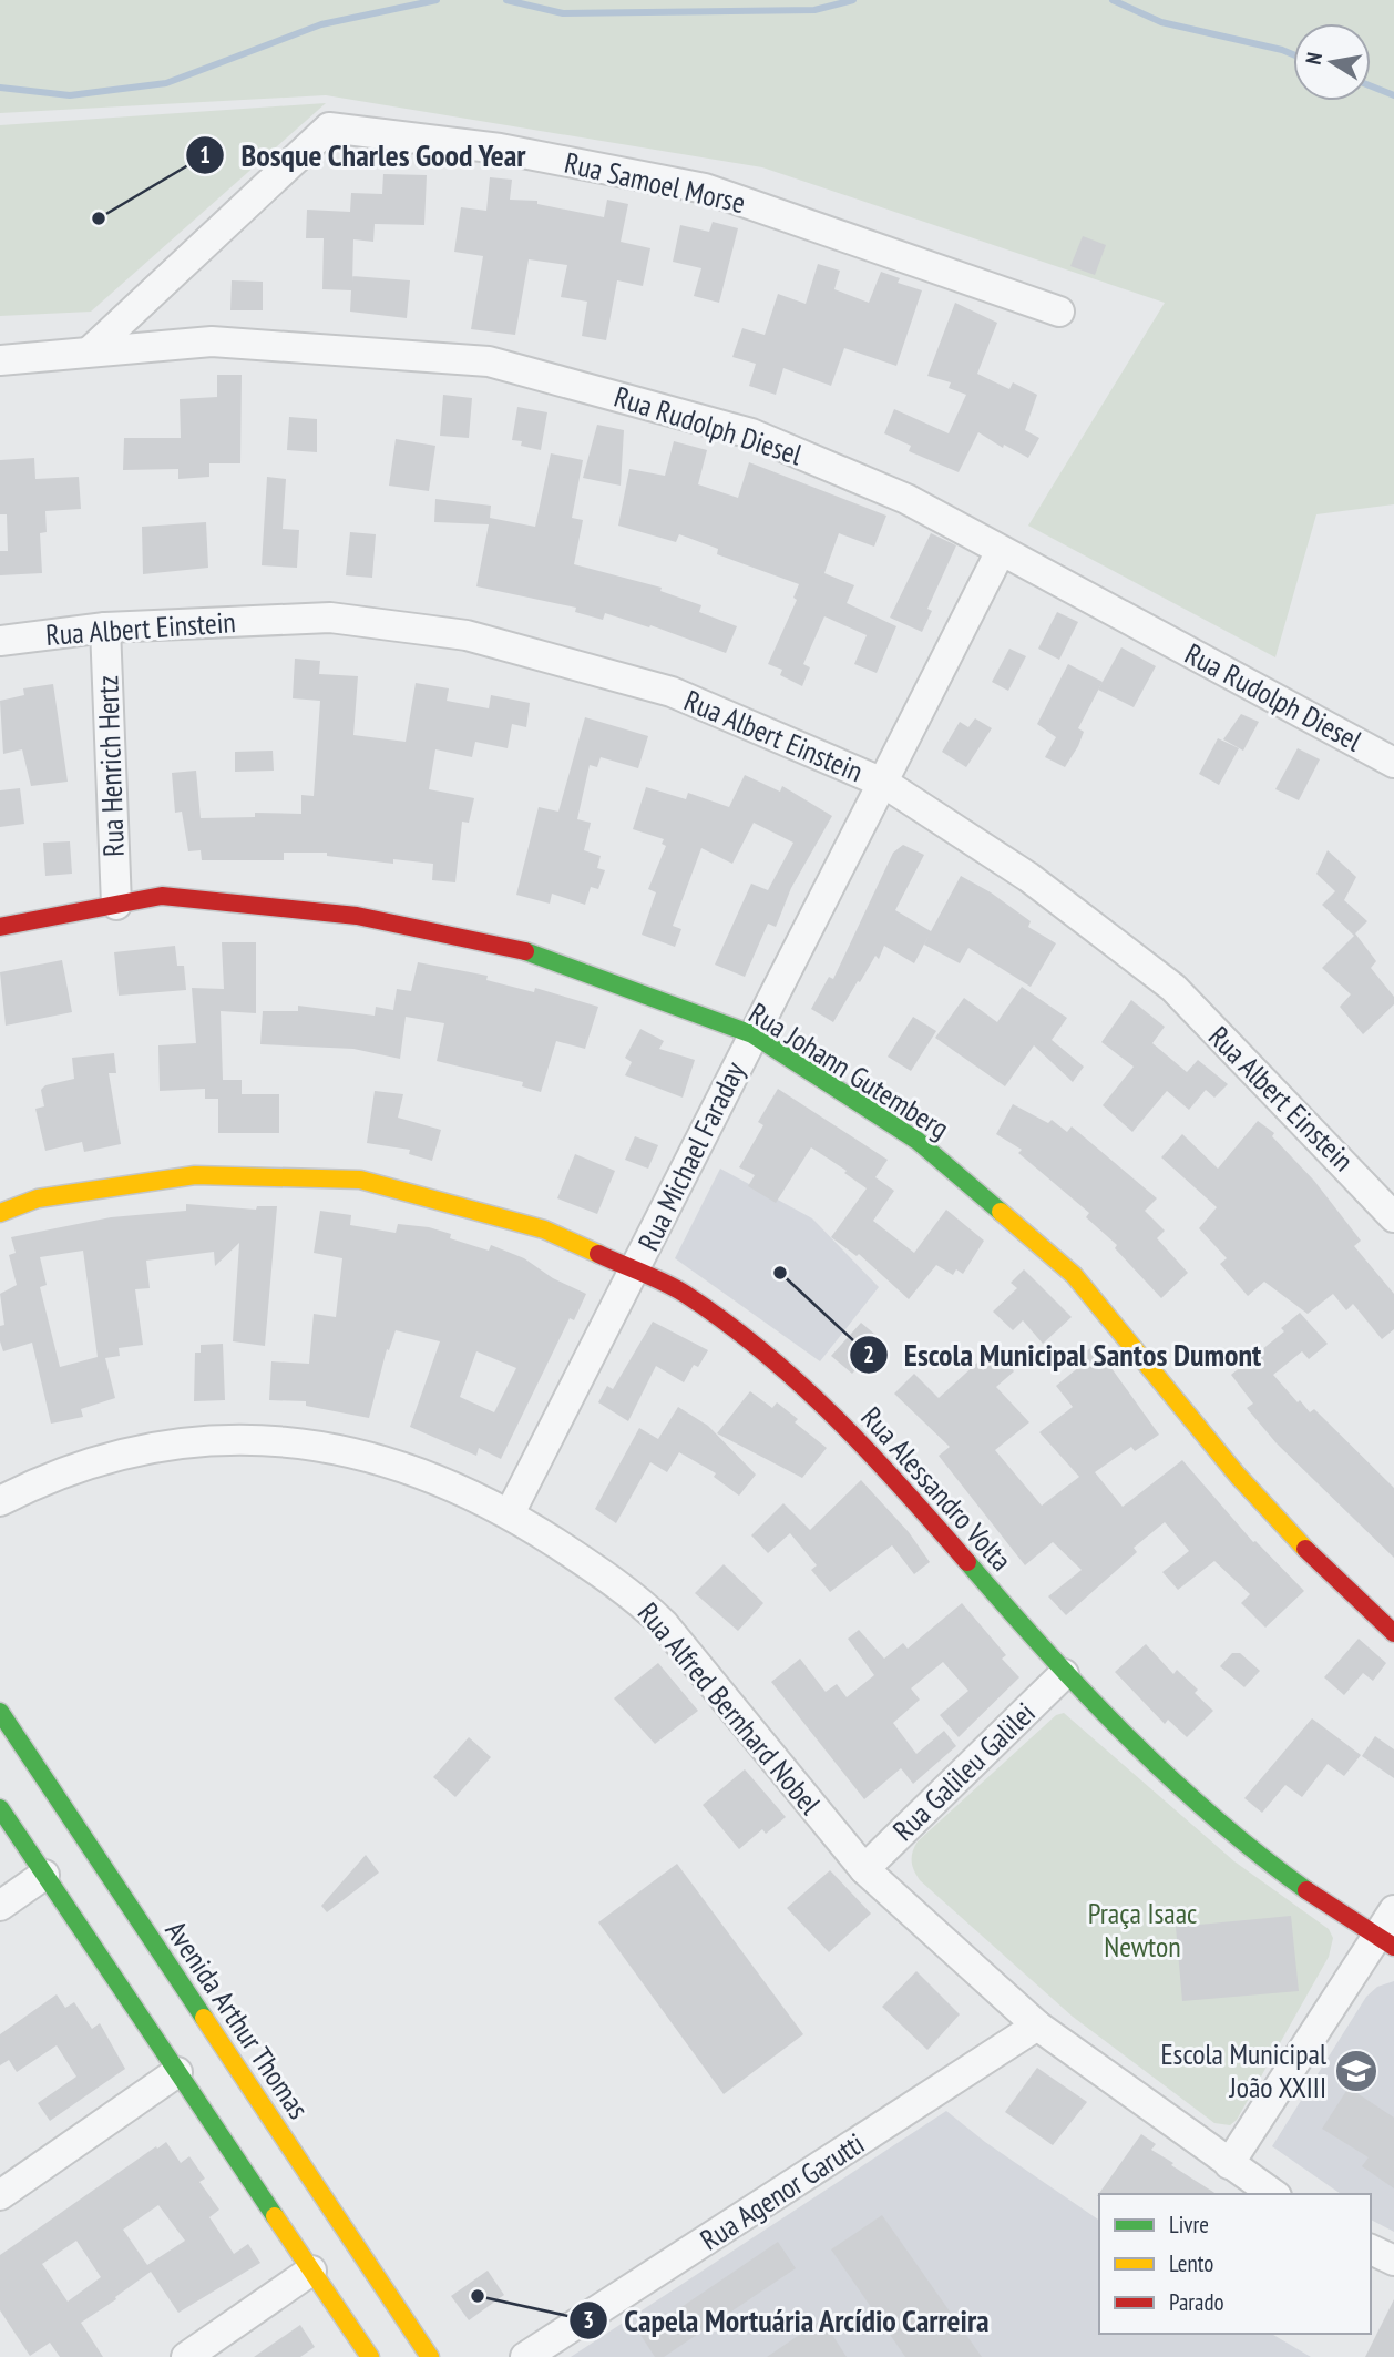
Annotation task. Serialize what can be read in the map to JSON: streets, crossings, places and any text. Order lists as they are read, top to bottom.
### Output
{
  "streets": {
    "street": [
      "Rua Samoel Morse",
      "Rua Rudolph Diesel",
      "Rua Albert Einstein",
      "Rua Henrich Hertz",
      "Rua Johann Gutemberg",
      "Rua Michael Faraday",
      "Rua Alessandro Volta",
      "Rua Alfred Bernhard Nobel",
      "Rua Galileu Galilei",
      "Avenida Arthur Thomas",
      "Rua Agenor Garutti"
    ]
  },
  "crossings": [
    ["Rua Samoel Morse", "Rua Rudolph Diesel"],
    ["Rua Rudolph Diesel", "Rua Michael Faraday"],
    ["Rua Albert Einstein", "Rua Henrich Hertz"],
    ["Rua Albert Einstein", "Rua Michael Faraday"],
    ["Rua Henrich Hertz", "Rua Johann Gutemberg"],
    ["Rua Johann Gutemberg", "Rua Michael Faraday"],
    ["Rua Michael Faraday", "Rua Alessandro Volta"],
    ["Rua Michael Faraday", "Rua Alfred Bernhard Nobel"],
    ["Rua Alessandro Volta", "Rua Galileu Galilei"],
    ["Rua Alfred Bernhard Nobel", "Rua Galileu Galilei"],
    ["Rua Alfred Bernhard Nobel", "Rua Agenor Garutti"]
  ],
  "parks": ["Praça Isaac Newton"],
  "places": {
    "other": ["Bosque Charles Good Year", "Escola Municipal Santos Dumont", "Capela Mortuária Arcídio Carreira"],
    "school or university": ["Escola Municipal João XXIII"]
  },
  "legend": ["Livre", "Lento", "Parado"],
  "north": "left"
}
